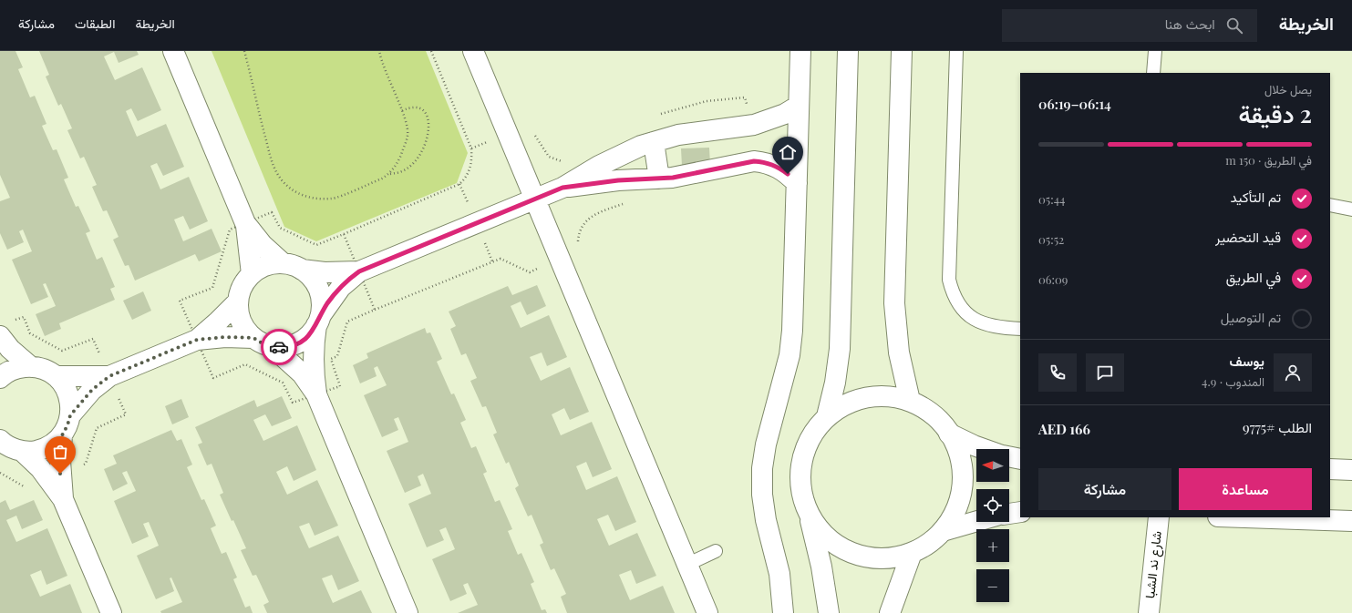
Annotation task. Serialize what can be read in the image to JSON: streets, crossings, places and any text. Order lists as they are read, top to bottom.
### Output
{
  "streets": {
    "street": ["شارع ند الشبا"]
  },
  "north": "left",
  "page": {
    "header": "الخريطة",
    "search": "ابحث هنا",
    "nav": ["الخريطة", "الطبقات", "مشاركة"],
    "heading": ["2 دقيقة", "يصل خلال", "06:14–06:19"],
    "panel": [
      "يوسف",
      "المندوب · 4.9",
      "الطلب #9775",
      "AED 166"
    ],
    "bar": "في الطريق · 150 m",
    "list": [
      ["تم التأكيد", "05:44"],
      ["قيد التحضير", "05:52"],
      ["في الطريق", "06:09"],
      "تم التوصيل"
    ],
    "map_buttons": ["+", "−"],
    "buttons": ["مساعدة", "مشاركة"]
  }
}
